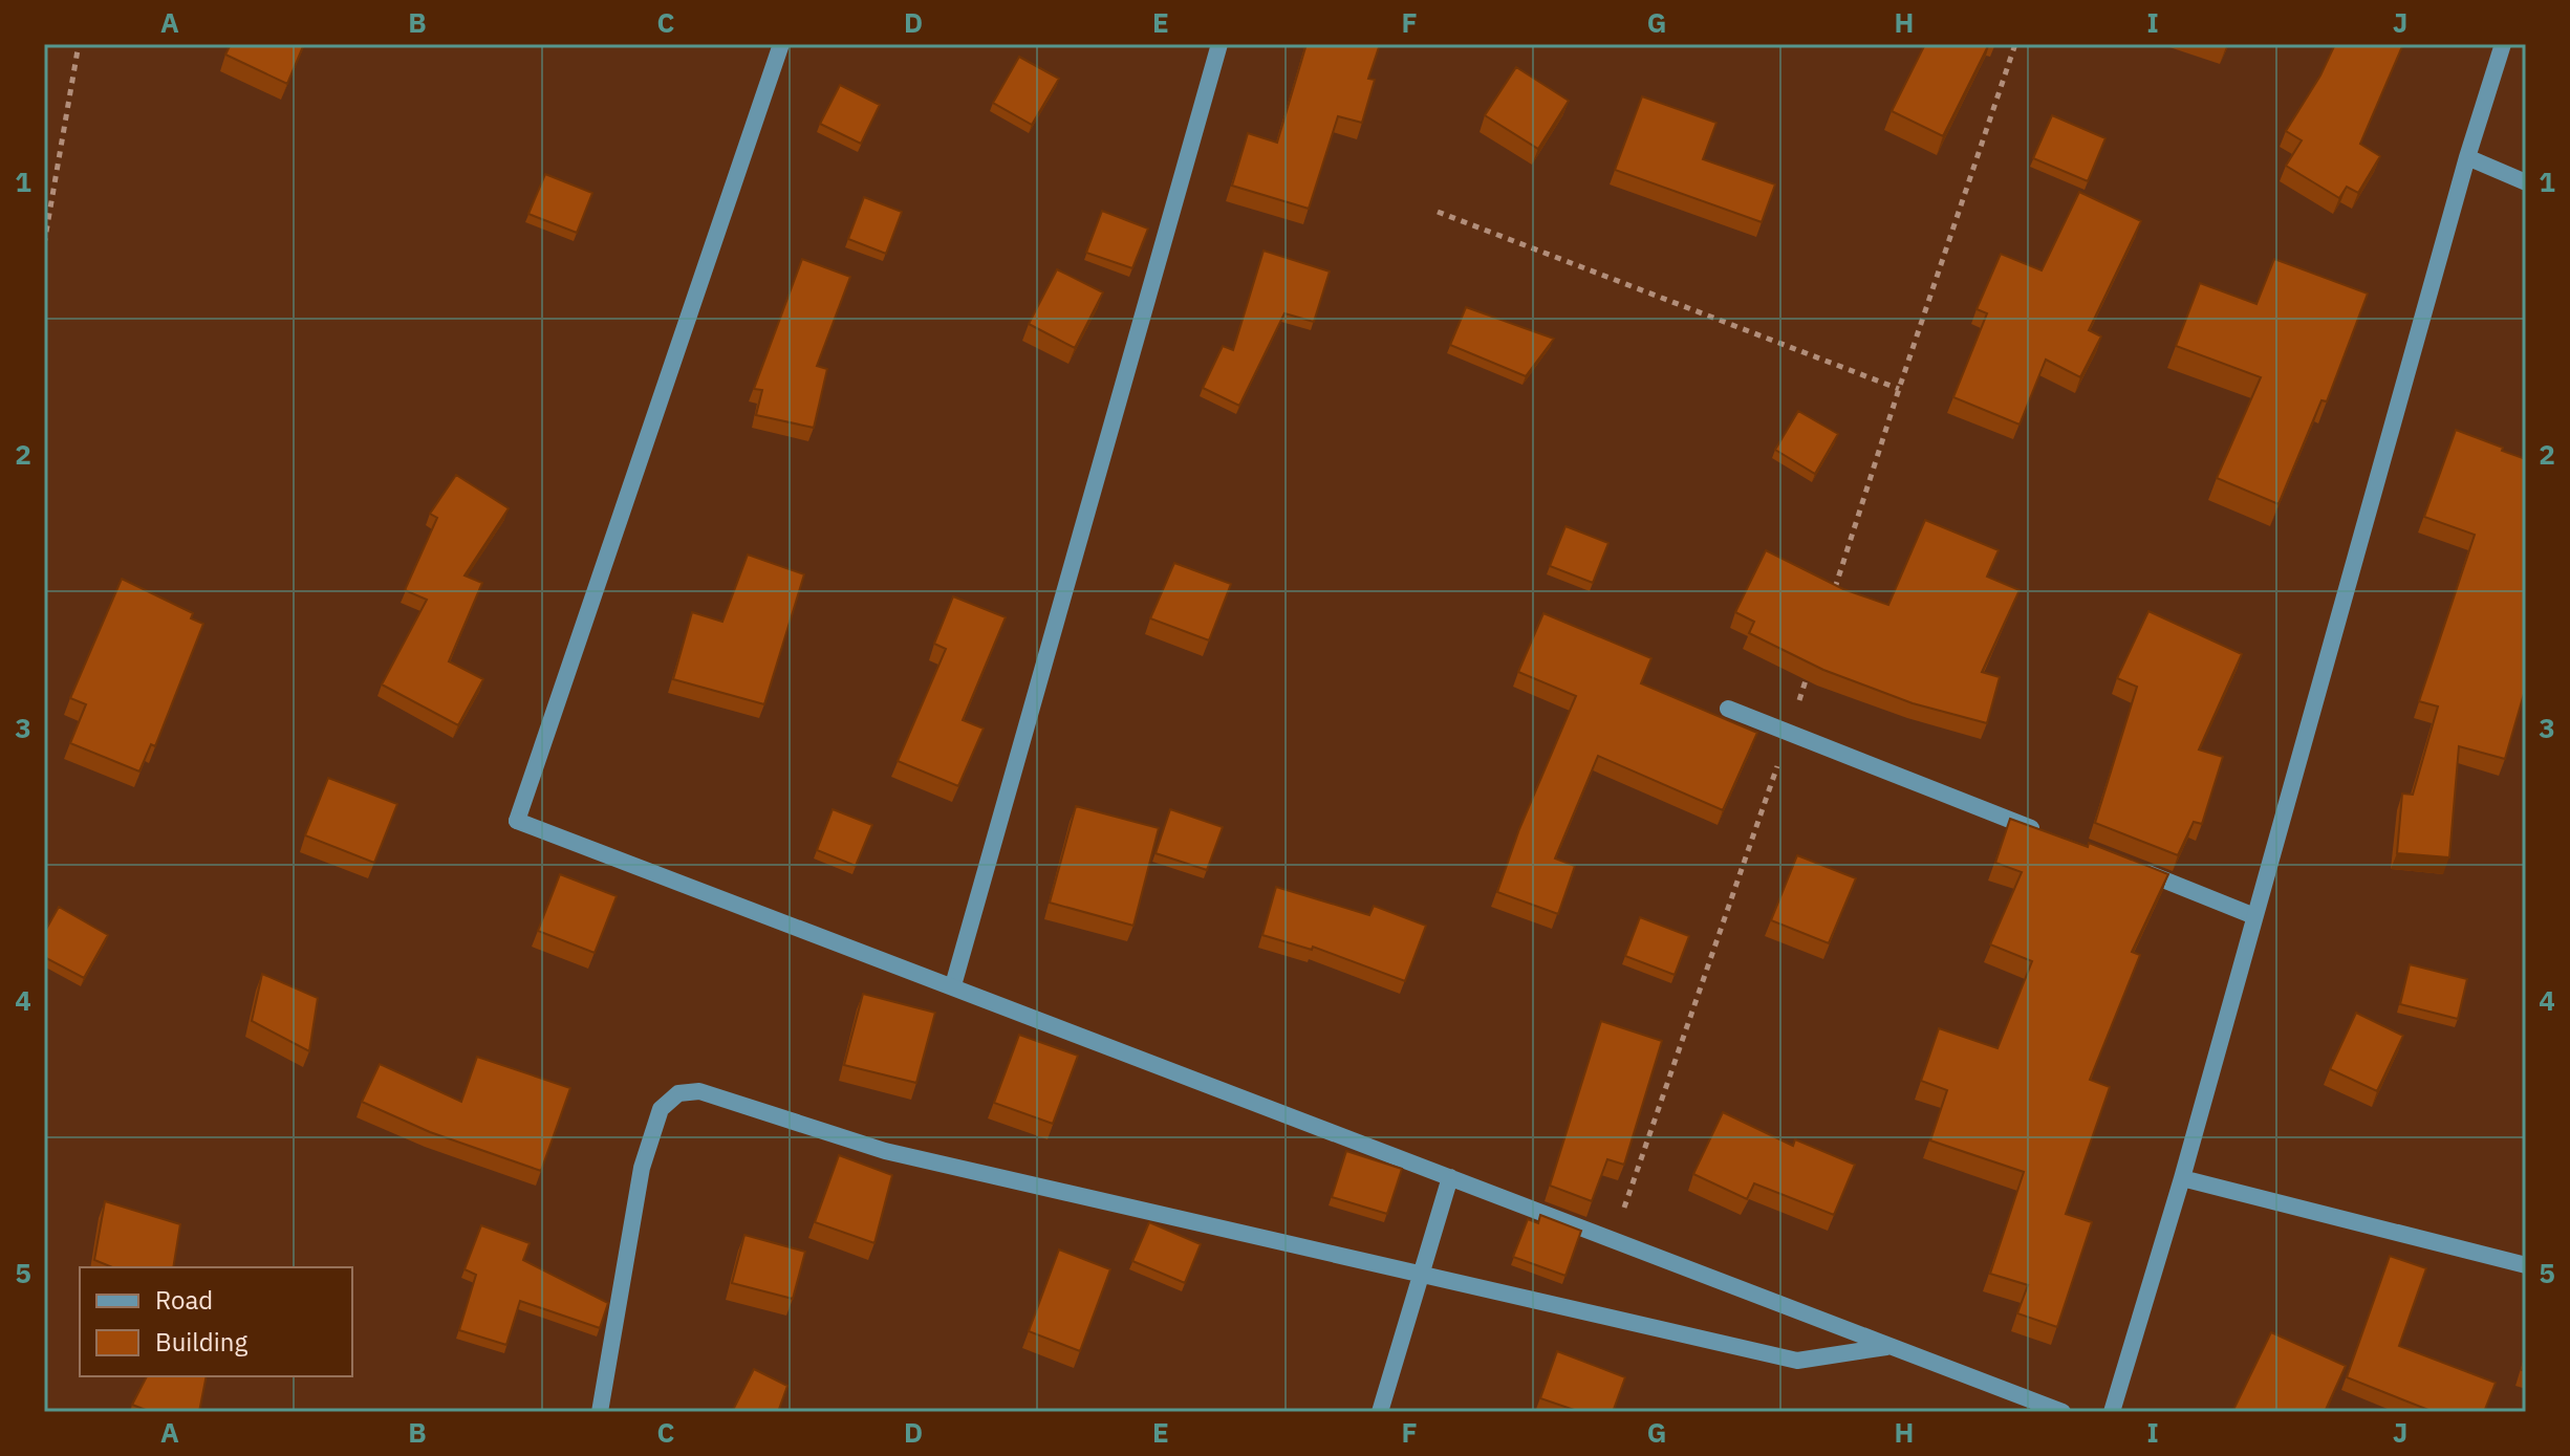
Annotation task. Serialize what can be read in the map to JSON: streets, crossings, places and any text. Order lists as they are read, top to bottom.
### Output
{
  "legend": ["Road", "Building"],
  "grid": {
    "columns": [
      "A",
      "B",
      "C",
      "D",
      "E",
      "F",
      "G",
      "H",
      "I",
      "J"
    ],
    "rows": [
      "1",
      "2",
      "3",
      "4",
      "5"
    ]
  }
}
